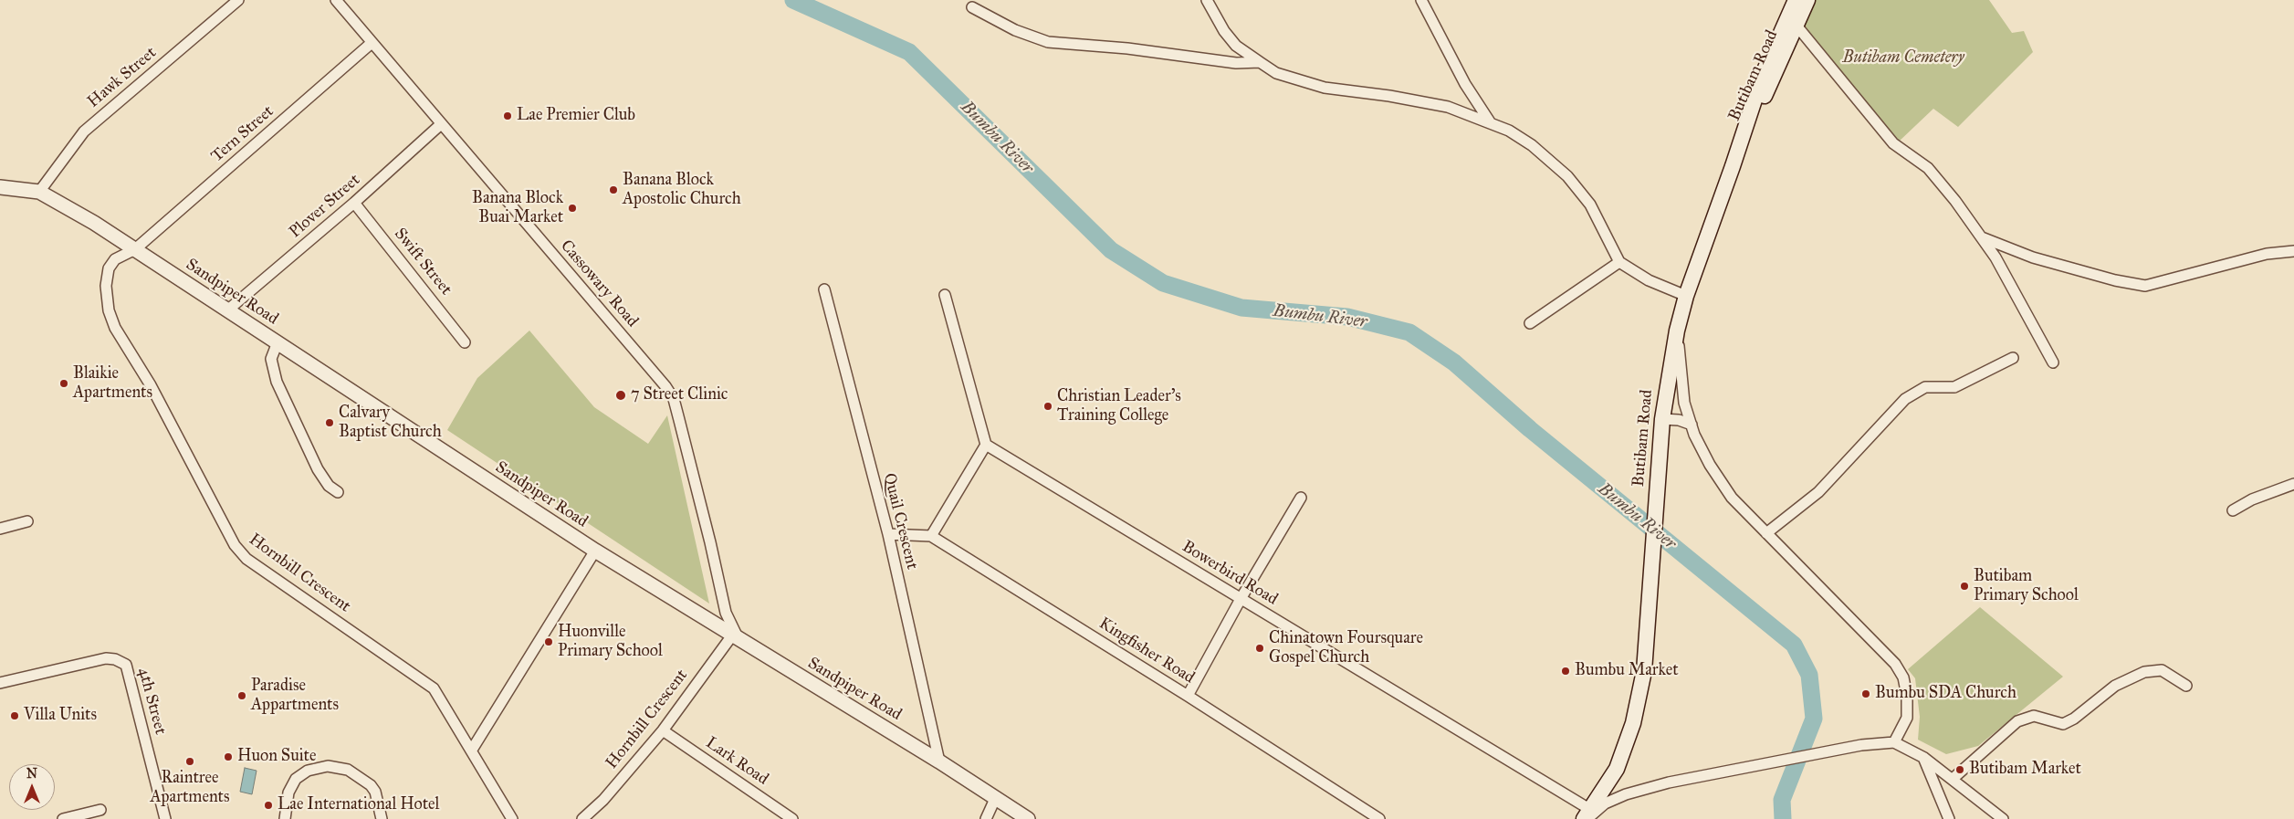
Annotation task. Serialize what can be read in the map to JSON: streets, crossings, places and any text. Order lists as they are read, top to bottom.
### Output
{
  "streets": {
    "main road": ["Butibam Road"],
    "street": [
      "Hawk Street",
      "Tern Street",
      "Plover Street",
      "Swift Street",
      "Cassowary Road",
      "Sandpiper Road",
      "Quail Crescent",
      "Hornbill Crescent",
      "Bowerbird Road",
      "Kingfisher Road",
      "4th Street",
      "Lark Road"
    ]
  },
  "crossings": [
    ["Butibam Road", "Bowerbird Road"],
    ["Hawk Street", "Sandpiper Road"],
    ["Tern Street", "Cassowary Road"],
    ["Tern Street", "Sandpiper Road"],
    ["Tern Street", "Hornbill Crescent"],
    ["Plover Street", "Swift Street"],
    ["Plover Street", "Cassowary Road"],
    ["Plover Street", "Sandpiper Road"],
    ["Cassowary Road", "Sandpiper Road"],
    ["Cassowary Road", "Hornbill Crescent"],
    ["Sandpiper Road", "Quail Crescent"],
    ["Sandpiper Road", "Hornbill Crescent"],
    ["Quail Crescent", "Kingfisher Road"],
    ["Hornbill Crescent", "Lark Road"]
  ],
  "water": ["Bumbu River"],
  "parks": ["Butibam Cemetery"],
  "places": [
    "Lae Premier Club",
    "Banana Block Apostolic Church",
    "Banana Block Buai Market",
    "Blaikie Apartments",
    "7 Street Clinic",
    "Christian Leader's Training College",
    "Calvary Baptist Church",
    "Butibam Primary School",
    "Huonville Primary School",
    "Chinatown Foursquare Gospel Church",
    "Bumbu Market",
    "Bumbu SDA Church",
    "Paradise Appartments",
    "Villa Units",
    "Huon Suite",
    "Raintree Apartments",
    "Butibam Market",
    "Lae International Hotel"
  ],
  "north": "top"
}
